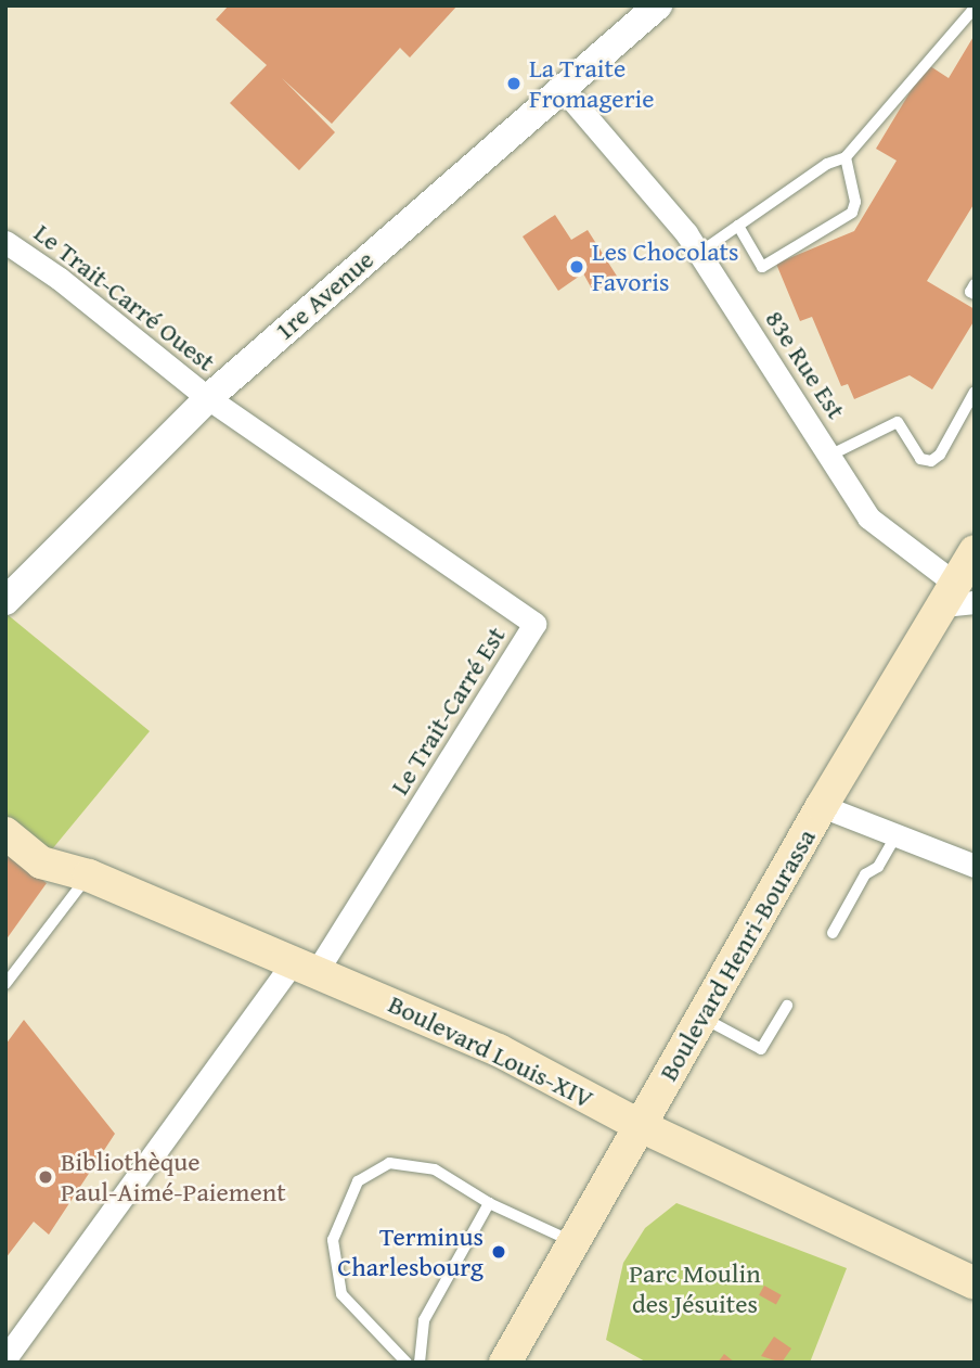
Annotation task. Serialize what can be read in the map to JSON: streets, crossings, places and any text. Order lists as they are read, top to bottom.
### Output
{
  "streets": {
    "main road": ["Boulevard Henri-Bourassa", "Boulevard Louis-XIV"],
    "street": [
      "1re Avenue",
      "Le Trait-Carré Ouest",
      "83e Rue Est",
      "Le Trait-Carré Est"
    ]
  },
  "crossings": [
    ["1re Avenue", "Le Trait-Carré Ouest"],
    ["1re Avenue", "83e Rue Est"],
    ["1re Avenue", "Le Trait-Carré Est"],
    ["Le Trait-Carré Ouest", "Le Trait-Carré Est"],
    ["83e Rue Est", "Boulevard Henri-Bourassa"],
    ["Le Trait-Carré Est", "Boulevard Louis-XIV"],
    ["Boulevard Henri-Bourassa", "Boulevard Louis-XIV"]
  ],
  "parks": ["Parc Moulin des Jésuites"],
  "places": [
    "La Traite Fromagerie",
    "Les Chocolats Favoris",
    "Bibliothèque Paul-Aimé-Paiement",
    "Terminus Charlesbourg"
  ]
}
